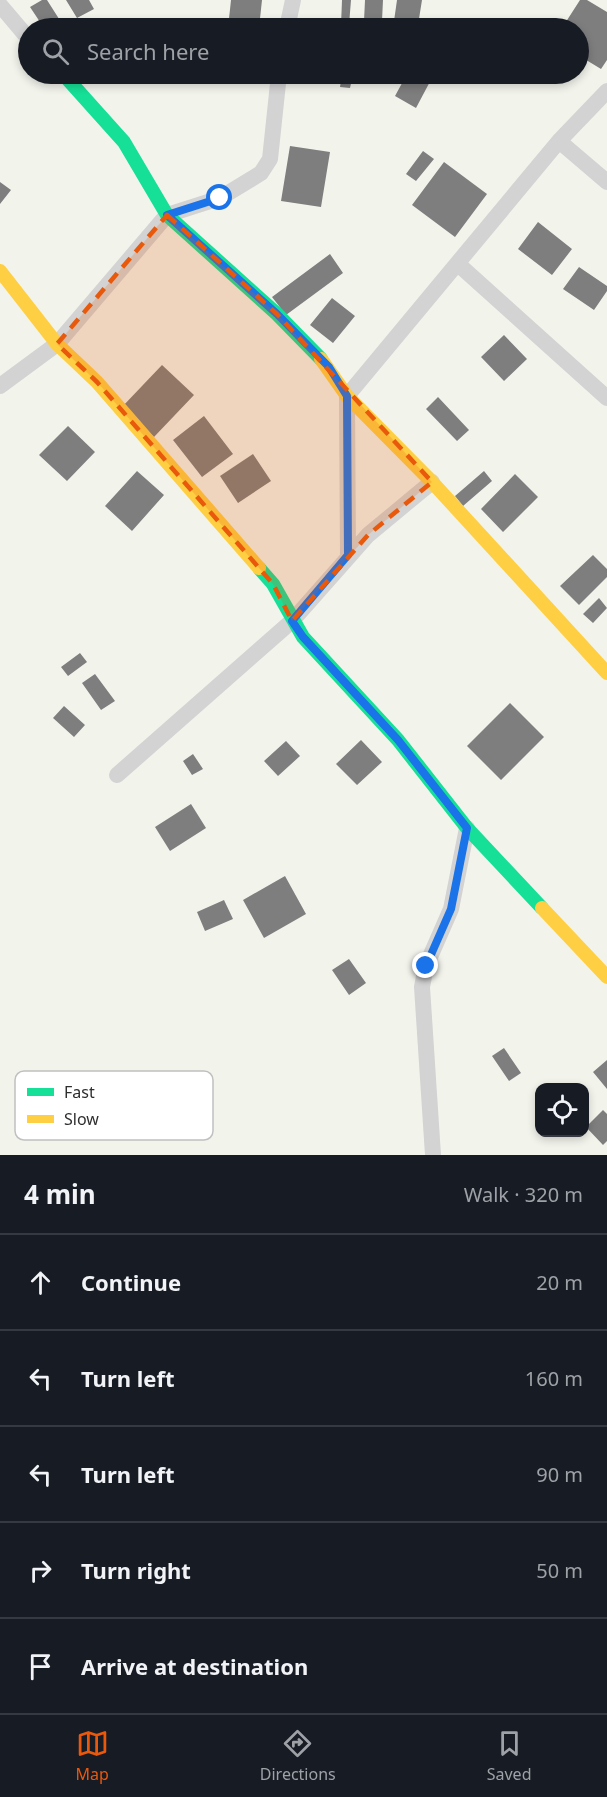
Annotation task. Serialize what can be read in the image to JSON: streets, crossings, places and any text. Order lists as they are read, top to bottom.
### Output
{
  "legend": ["Fast", "Slow"],
  "page": {
    "search": "Search here",
    "heading": ["4 min", "Walk · 320 m"],
    "list": [
      ["Continue", "20 m"],
      ["Turn left", "160 m"],
      ["Turn left", "90 m"],
      ["Turn right", "50 m"],
      "Arrive at destination"
    ],
    "nav": ["Map", "Directions", "Saved"]
  }
}
